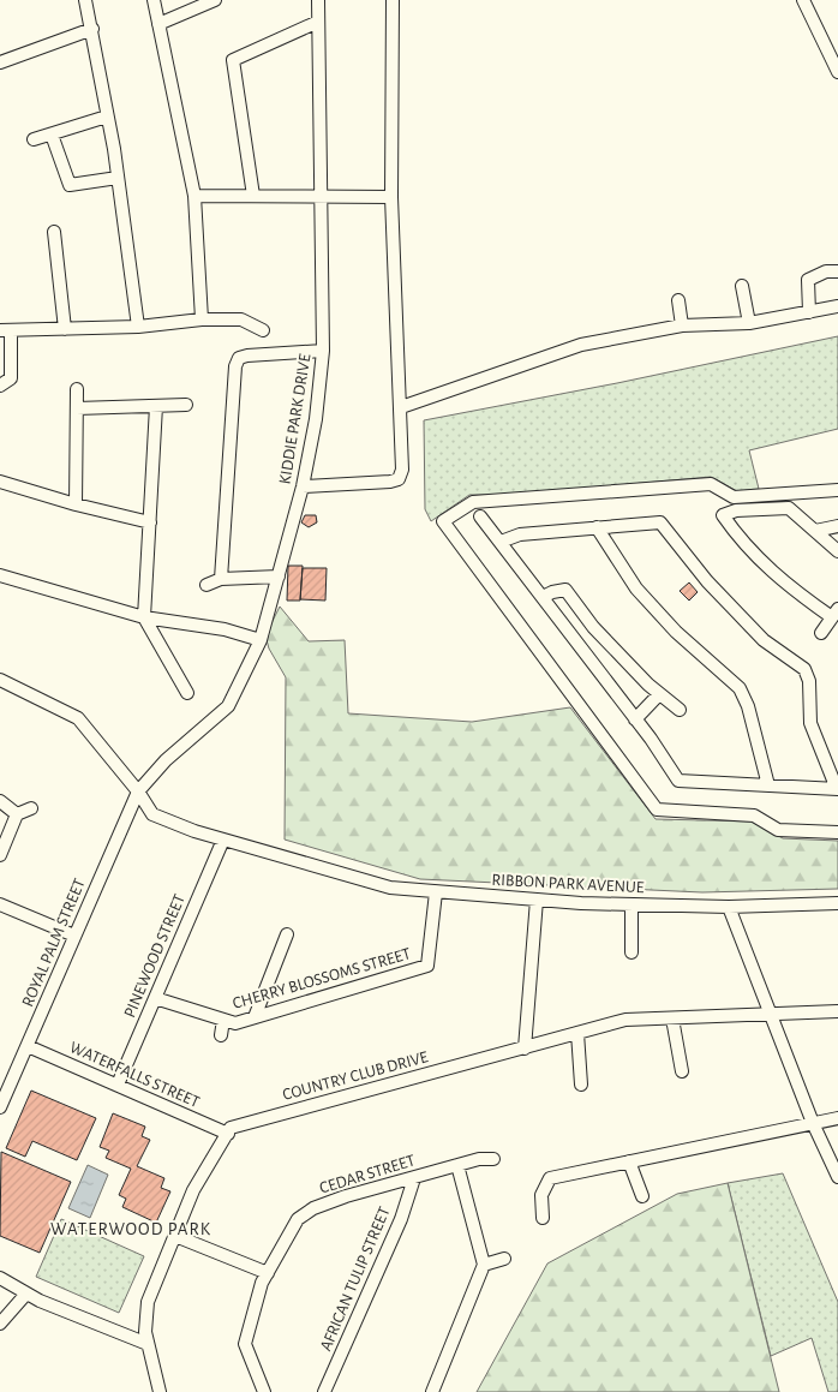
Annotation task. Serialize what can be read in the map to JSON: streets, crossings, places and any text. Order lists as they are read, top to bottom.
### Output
{
  "streets": {
    "street": [
      "KIDDIE PARK DRIVE",
      "RIBBON PARK AVENUE",
      "ROYAL PALM STREET",
      "PINEWOOD STREET",
      "CHERRY BLOSSOMS STREET",
      "WATERFALLS STREET",
      "COUNTRY CLUB DRIVE",
      "CEDAR STREET",
      "AFRICAN TULIP STREET"
    ]
  },
  "crossings": [
    ["KIDDIE PARK DRIVE", "RIBBON PARK AVENUE"],
    ["KIDDIE PARK DRIVE", "ROYAL PALM STREET"],
    ["RIBBON PARK AVENUE", "ROYAL PALM STREET"],
    ["RIBBON PARK AVENUE", "PINEWOOD STREET"],
    ["RIBBON PARK AVENUE", "CHERRY BLOSSOMS STREET"],
    ["ROYAL PALM STREET", "WATERFALLS STREET"],
    ["PINEWOOD STREET", "CHERRY BLOSSOMS STREET"],
    ["PINEWOOD STREET", "WATERFALLS STREET"],
    ["WATERFALLS STREET", "COUNTRY CLUB DRIVE"],
    ["CEDAR STREET", "AFRICAN TULIP STREET"]
  ],
  "districts": ["WATERWOOD PARK"]
}
